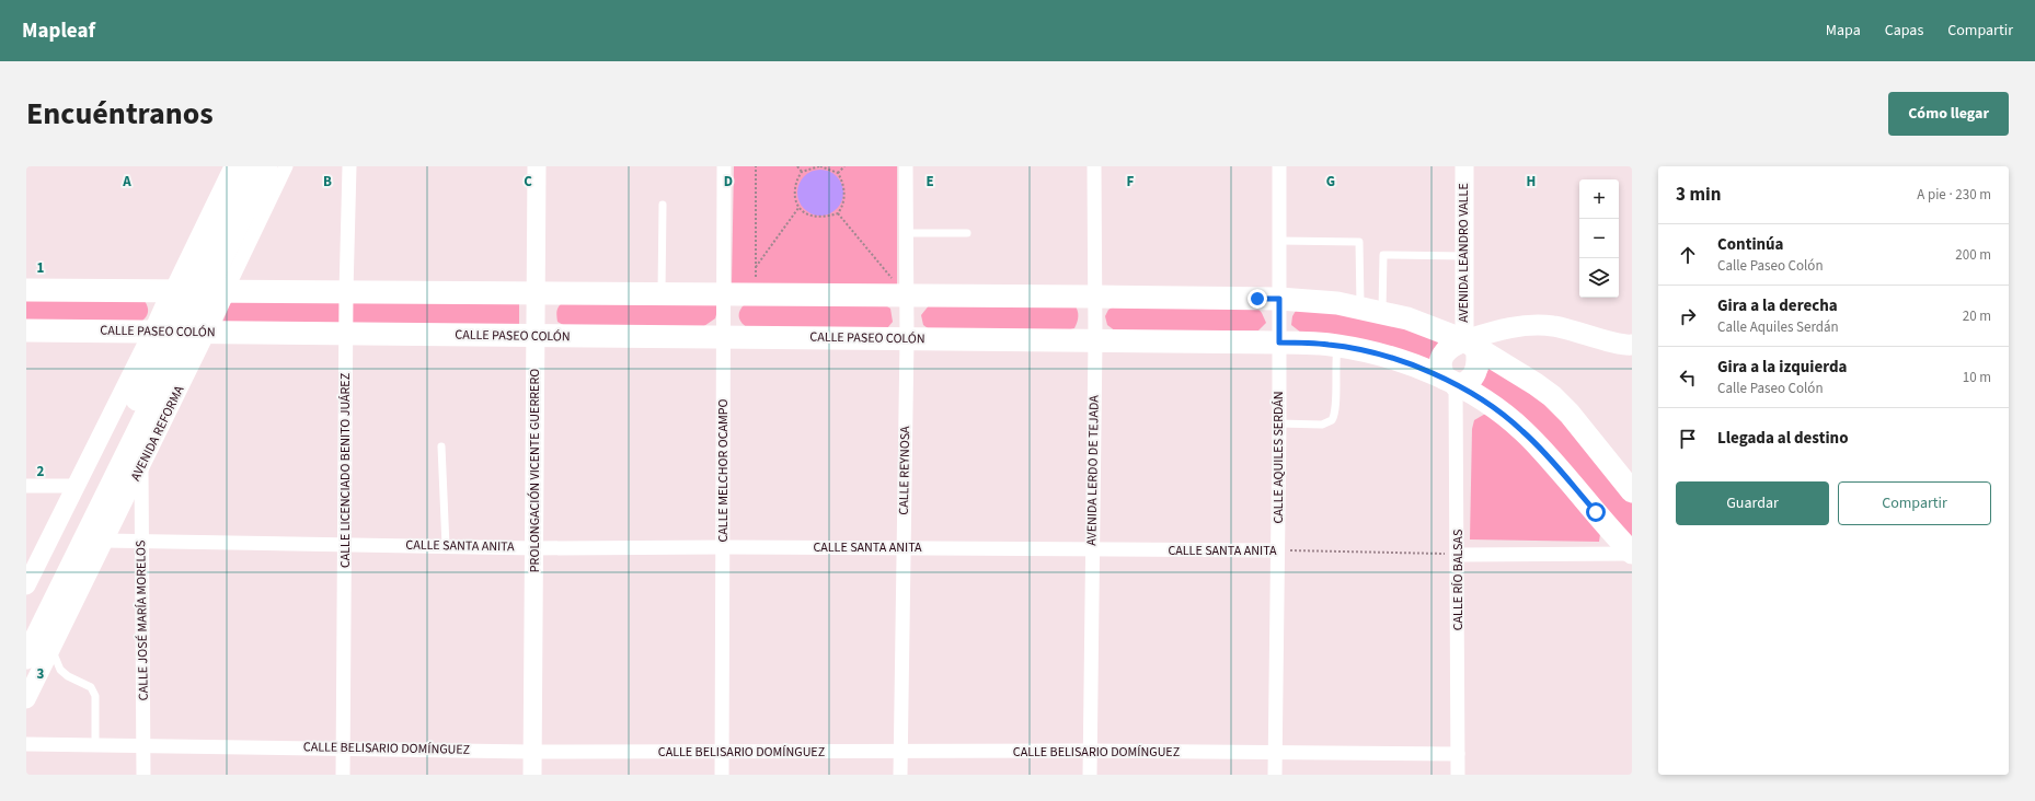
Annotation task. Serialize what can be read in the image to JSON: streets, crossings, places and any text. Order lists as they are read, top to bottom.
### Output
{
  "streets": {
    "main road": ["CALLE PASEO COLÓN", "AVENIDA REFORMA"],
    "street": [
      "AVENIDA LEANDRO VALLE",
      "CALLE AQUILES SERDÁN",
      "CALLE LICENCIADO BENITO JUÁREZ",
      "PROLONGACIÓN VICENTE GUERRERO",
      "CALLE MELCHOR OCAMPO",
      "CALLE REYNOSA",
      "AVENIDA LERDO DE TEJADA",
      "CALLE SANTA ANITA",
      "CALLE RÍO BALSAS",
      "CALLE JOSÉ MARÍA MORELOS",
      "CALLE BELISARIO DOMÍNGUEZ"
    ]
  },
  "crossings": [
    ["AVENIDA LEANDRO VALLE", "CALLE PASEO COLÓN"],
    ["AVENIDA LEANDRO VALLE", "CALLE RÍO BALSAS"],
    ["CALLE PASEO COLÓN", "AVENIDA REFORMA"],
    ["CALLE PASEO COLÓN", "CALLE AQUILES SERDÁN"],
    ["CALLE PASEO COLÓN", "CALLE LICENCIADO BENITO JUÁREZ"],
    ["CALLE PASEO COLÓN", "PROLONGACIÓN VICENTE GUERRERO"],
    ["CALLE PASEO COLÓN", "CALLE MELCHOR OCAMPO"],
    ["CALLE PASEO COLÓN", "CALLE REYNOSA"],
    ["CALLE PASEO COLÓN", "AVENIDA LERDO DE TEJADA"],
    ["CALLE PASEO COLÓN", "CALLE RÍO BALSAS"],
    ["AVENIDA REFORMA", "CALLE SANTA ANITA"],
    ["AVENIDA REFORMA", "CALLE JOSÉ MARÍA MORELOS"],
    ["CALLE AQUILES SERDÁN", "CALLE SANTA ANITA"],
    ["CALLE AQUILES SERDÁN", "CALLE BELISARIO DOMÍNGUEZ"],
    ["CALLE LICENCIADO BENITO JUÁREZ", "CALLE SANTA ANITA"],
    ["CALLE LICENCIADO BENITO JUÁREZ", "CALLE BELISARIO DOMÍNGUEZ"],
    ["PROLONGACIÓN VICENTE GUERRERO", "CALLE SANTA ANITA"],
    ["PROLONGACIÓN VICENTE GUERRERO", "CALLE BELISARIO DOMÍNGUEZ"],
    ["CALLE MELCHOR OCAMPO", "CALLE SANTA ANITA"],
    ["CALLE MELCHOR OCAMPO", "CALLE BELISARIO DOMÍNGUEZ"],
    ["CALLE REYNOSA", "CALLE SANTA ANITA"],
    ["CALLE REYNOSA", "CALLE BELISARIO DOMÍNGUEZ"],
    ["AVENIDA LERDO DE TEJADA", "CALLE SANTA ANITA"],
    ["AVENIDA LERDO DE TEJADA", "CALLE BELISARIO DOMÍNGUEZ"],
    ["CALLE SANTA ANITA", "CALLE RÍO BALSAS"],
    ["CALLE SANTA ANITA", "CALLE JOSÉ MARÍA MORELOS"],
    ["CALLE RÍO BALSAS", "CALLE BELISARIO DOMÍNGUEZ"],
    ["CALLE JOSÉ MARÍA MORELOS", "CALLE BELISARIO DOMÍNGUEZ"]
  ],
  "page": {
    "header": "Mapleaf",
    "nav": ["Mapa", "Capas", "Compartir"],
    "title": "Encuéntranos",
    "buttons": [
      "Cómo llegar",
      ["Guardar", "Compartir"]
    ],
    "heading": ["3 min", "A pie · 230 m"],
    "map_buttons": ["+", "−"],
    "list": [
      ["Continúa", "Calle Paseo Colón", "200 m"],
      ["Gira a la derecha", "Calle Aquiles Serdán", "20 m"],
      ["Gira a la izquierda", "Calle Paseo Colón", "10 m"],
      "Llegada al destino"
    ]
  },
  "grid": {
    "columns": [
      "A",
      "B",
      "C",
      "D",
      "E",
      "F",
      "G",
      "H"
    ],
    "rows": ["1", "2", "3"]
  }
}
